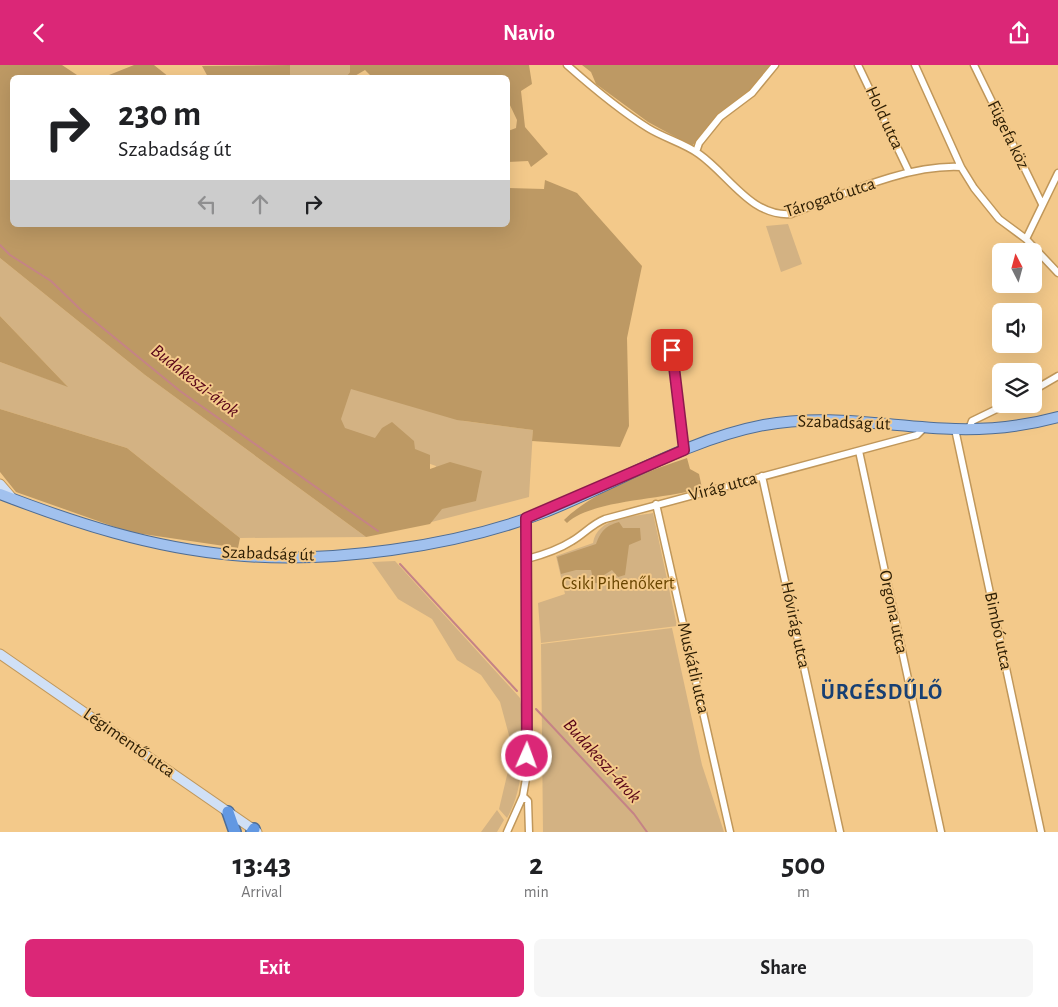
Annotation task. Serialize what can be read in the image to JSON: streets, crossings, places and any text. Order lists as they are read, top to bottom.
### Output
{
  "streets": {
    "main road": ["Szabadság út", "Légimentő utca"],
    "street": [
      "Hold utca",
      "Fügefa köz",
      "Tárogató utca",
      "Virág utca",
      "Orgona utca",
      "Hóvirág utca",
      "Bimbó utca",
      "Muskátli utca"
    ]
  },
  "crossings": [
    ["Hold utca", "Tárogató utca"],
    ["Szabadság út", "Virág utca"],
    ["Szabadság út", "Bimbó utca"],
    ["Virág utca", "Orgona utca"],
    ["Virág utca", "Hóvirág utca"],
    ["Virág utca", "Muskátli utca"]
  ],
  "districts": ["ÜRGÉSDŰLŐ"],
  "water": ["Budakeszi-árok"],
  "parks": ["Csiki Pihenőkert"],
  "north": "top",
  "page": {
    "header": "Navio",
    "turn": ["230 m", "Szabadság út"],
    "eta": [
      "13:43",
      "Arrival",
      "2",
      "min",
      "500",
      "m"
    ],
    "buttons": ["Exit", "Share"]
  }
}
